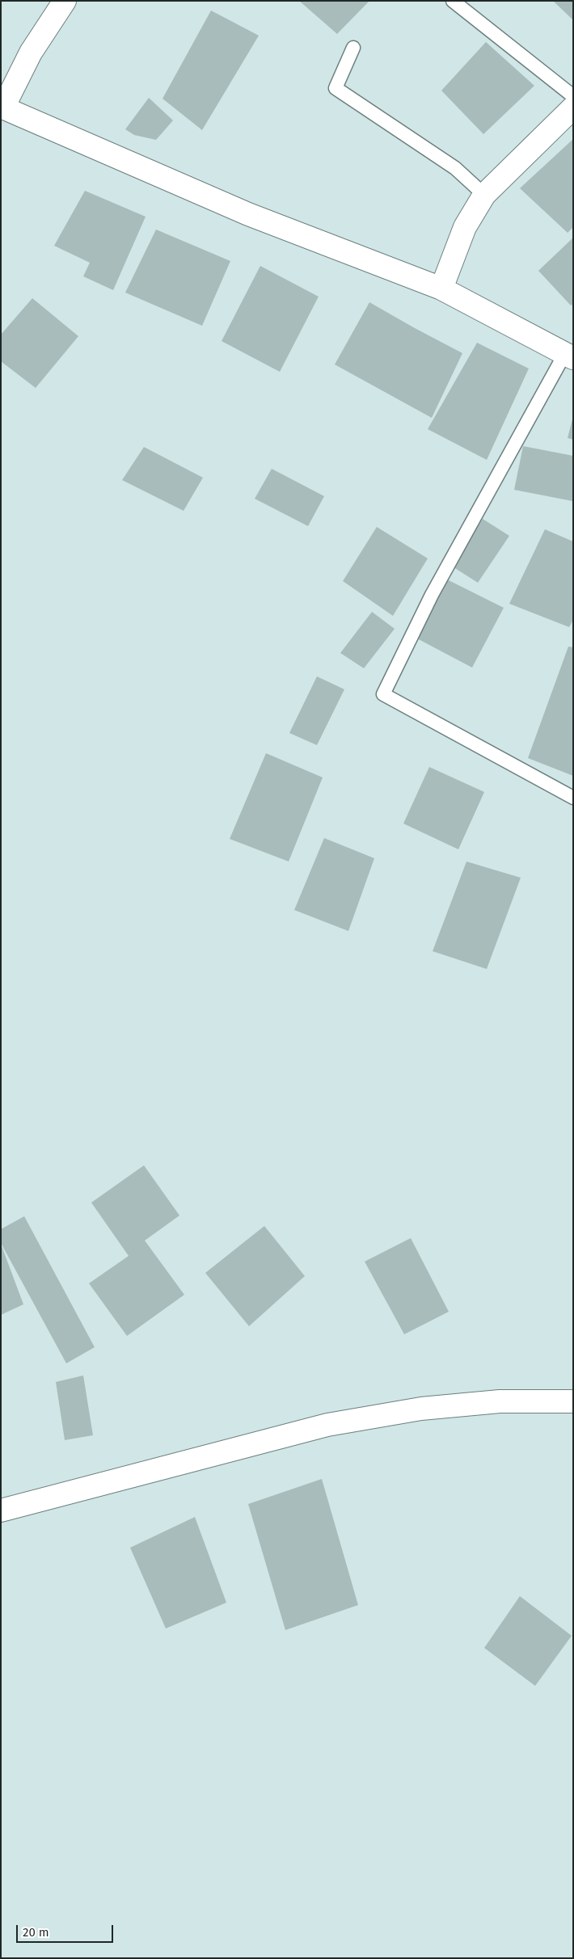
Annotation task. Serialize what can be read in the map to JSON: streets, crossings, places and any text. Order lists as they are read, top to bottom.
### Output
{
  "scale_bar": "20 m"
}
